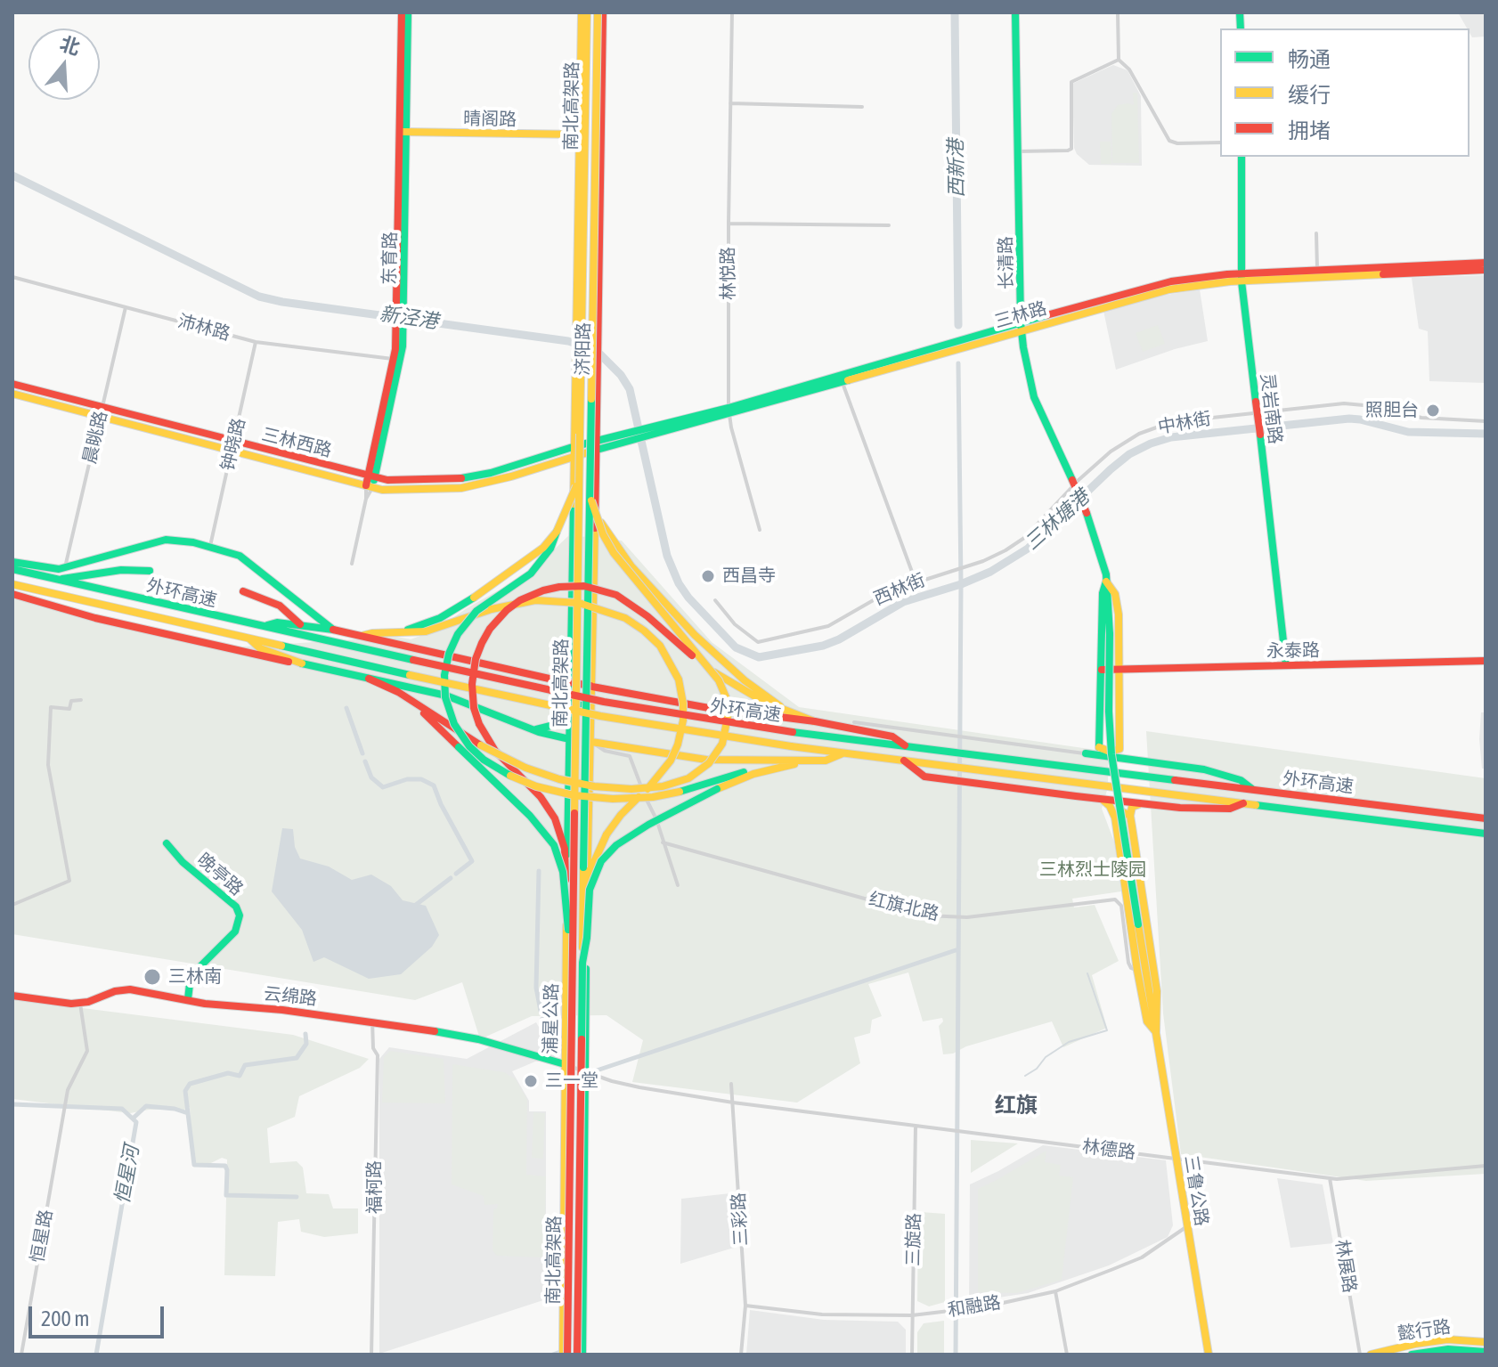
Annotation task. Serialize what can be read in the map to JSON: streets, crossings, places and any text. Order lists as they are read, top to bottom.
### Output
{
  "streets": {
    "main road": [
      "南北高架路",
      "晴阁路",
      "东育路",
      "长清路",
      "三林路",
      "济阳路",
      "灵岩南路",
      "三林西路",
      "外环高速",
      "永泰路",
      "晚亭路",
      "云绵路",
      "浦星公路",
      "三鲁公路",
      "懿行路"
    ],
    "street": [
      "林悦路",
      "沛林路",
      "中林街",
      "晨眺路",
      "钟晓路",
      "西林街",
      "红旗北路",
      "林德路",
      "福柯路",
      "三彩路",
      "恒星路",
      "三旋路",
      "林展路",
      "和融路"
    ]
  },
  "crossings": [
    ["南北高架路", "浦星公路"],
    ["晴阁路", "东育路"],
    ["晴阁路", "济阳路"],
    ["东育路", "沛林路"],
    ["东育路", "三林西路"],
    ["长清路", "三林路"],
    ["长清路", "中林街"],
    ["长清路", "西林街"],
    ["长清路", "永泰路"],
    ["长清路", "三鲁公路"],
    ["林悦路", "三林路"],
    ["三林路", "济阳路"],
    ["三林路", "灵岩南路"],
    ["三林路", "三林西路"],
    ["沛林路", "晨眺路"],
    ["沛林路", "钟晓路"],
    ["济阳路", "三林西路"],
    ["济阳路", "浦星公路"],
    ["灵岩南路", "永泰路"],
    ["中林街", "西林街"],
    ["晨眺路", "三林西路"],
    ["三林西路", "钟晓路"],
    ["晚亭路", "云绵路"],
    ["红旗北路", "三鲁公路"],
    ["云绵路", "浦星公路"],
    ["云绵路", "林德路"],
    ["云绵路", "福柯路"],
    ["云绵路", "恒星路"],
    ["浦星公路", "林德路"],
    ["林德路", "三鲁公路"],
    ["林德路", "三彩路"],
    ["林德路", "三旋路"],
    ["林德路", "林展路"],
    ["三鲁公路", "和融路"],
    ["三彩路", "和融路"],
    ["三旋路", "和融路"]
  ],
  "districts": ["红旗"],
  "water": [
    "西新港",
    "新泾港",
    "三林塘港",
    "恒星河"
  ],
  "parks": ["三林烈士陵园"],
  "places": [
    "照胆台",
    "西昌寺",
    "三林南",
    "三一堂"
  ],
  "legend": ["畅通", "缓行", "拥堵"],
  "scale_bar": "200 m",
  "north": "top"
}
